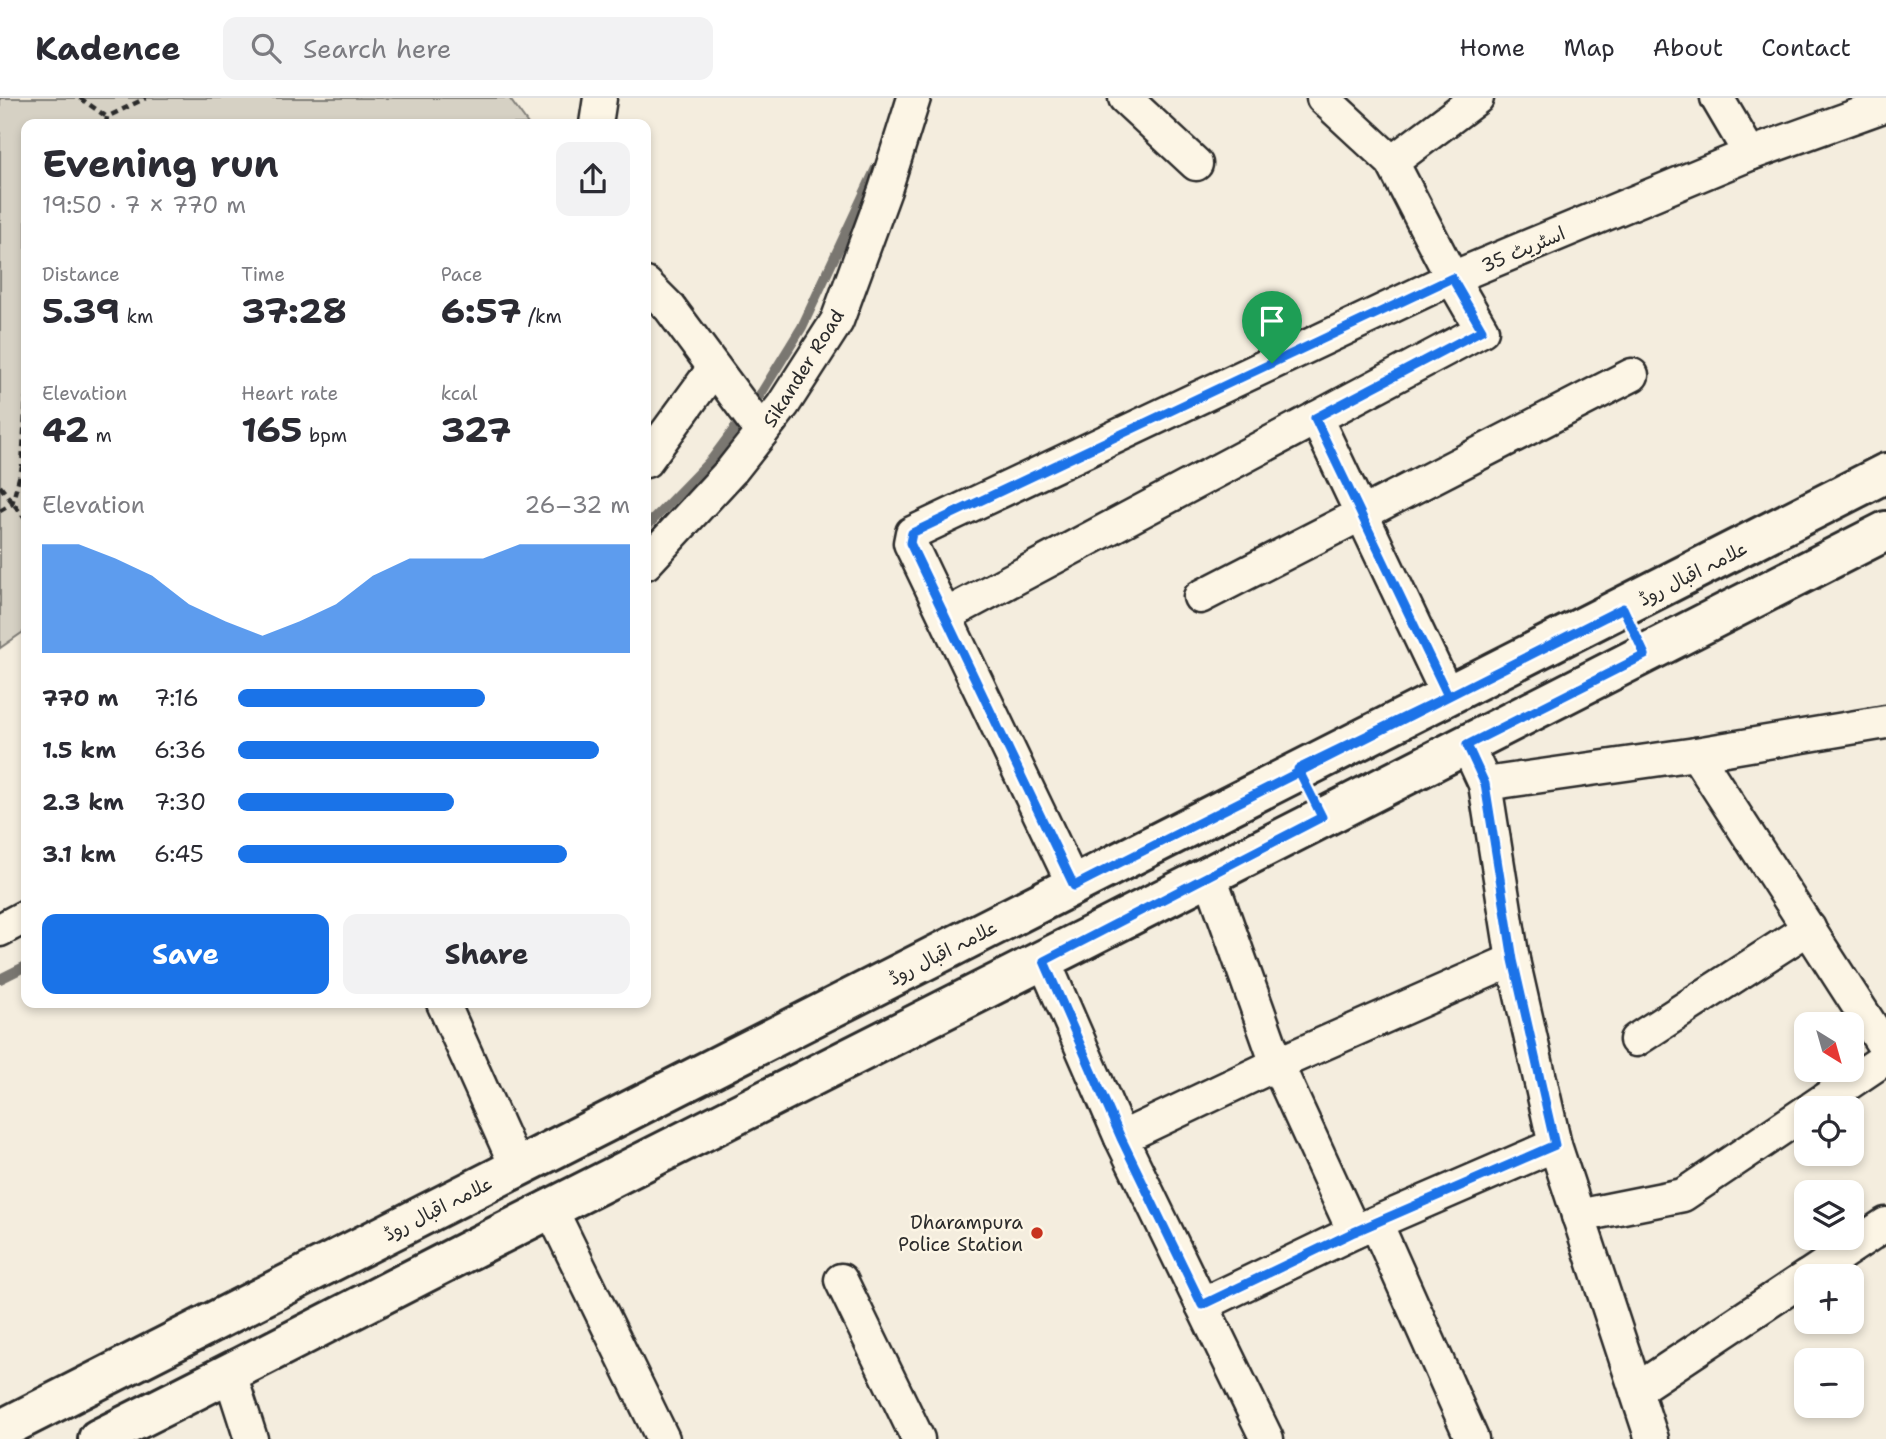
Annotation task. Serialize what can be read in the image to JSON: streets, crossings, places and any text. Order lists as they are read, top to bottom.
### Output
{
  "streets": {
    "main road": ["علامہ اقبال روڈ"],
    "street": ["اسٹریٹ 35", "Sikander Road"]
  },
  "places": ["Dharampura Police Station"],
  "north": "bottom right",
  "page": {
    "header": "Kadence",
    "search": "Search here",
    "nav": [
      "Home",
      "Map",
      "About",
      "Contact"
    ],
    "heading": ["Evening run", "19:50 · 7 × 770 m"],
    "stats": [
      ["Distance", "5.39 km"],
      ["Time", "37:28"],
      ["Pace", "6:57 /km"],
      ["Elevation", "42 m"],
      ["Heart rate", "165 bpm"],
      ["kcal", "327"]
    ],
    "chart": ["Elevation", "26–32 m"],
    "list": [
      {
        "name": "770 m",
        "note": "7:16"
      },
      {
        "name": "1.5 km",
        "note": "6:36"
      },
      {
        "name": "2.3 km",
        "note": "7:30"
      },
      {
        "name": "3.1 km",
        "note": "6:45"
      }
    ],
    "buttons": ["Save", "Share"],
    "map_buttons": ["+", "−"]
  }
}
